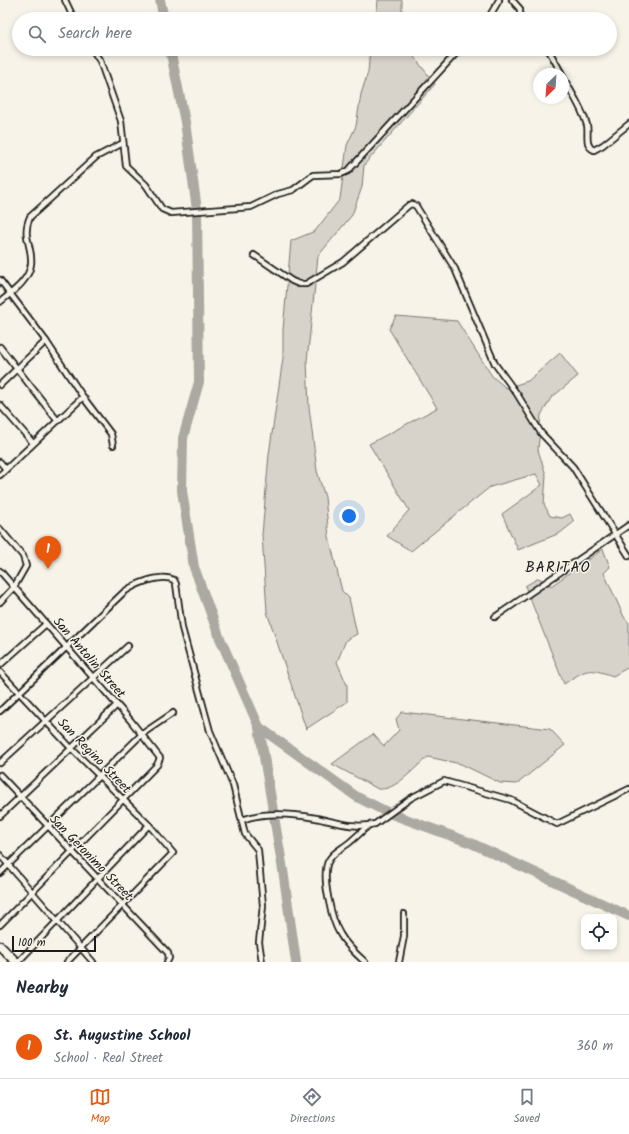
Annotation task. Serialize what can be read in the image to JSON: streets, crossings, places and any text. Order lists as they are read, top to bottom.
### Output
{
  "streets": {
    "street": ["San Antolin Street", "San Regino Street", "San Geronimo Street"]
  },
  "crossings": [
    ["San Antolin Street", "San Regino Street"],
    ["San Regino Street", "San Geronimo Street"]
  ],
  "districts": ["BARITAO"],
  "scale_bar": "100 m",
  "north": "bottom left",
  "page": {
    "search": "Search here",
    "pins": "1",
    "scale": "100 m",
    "heading": "Nearby",
    "list": [
      {
        "mark": "1",
        "name": "St. Augustine School",
        "note": "School · Real Street",
        "value": "360 m"
      }
    ],
    "nav": ["Map", "Directions", "Saved"]
  }
}
